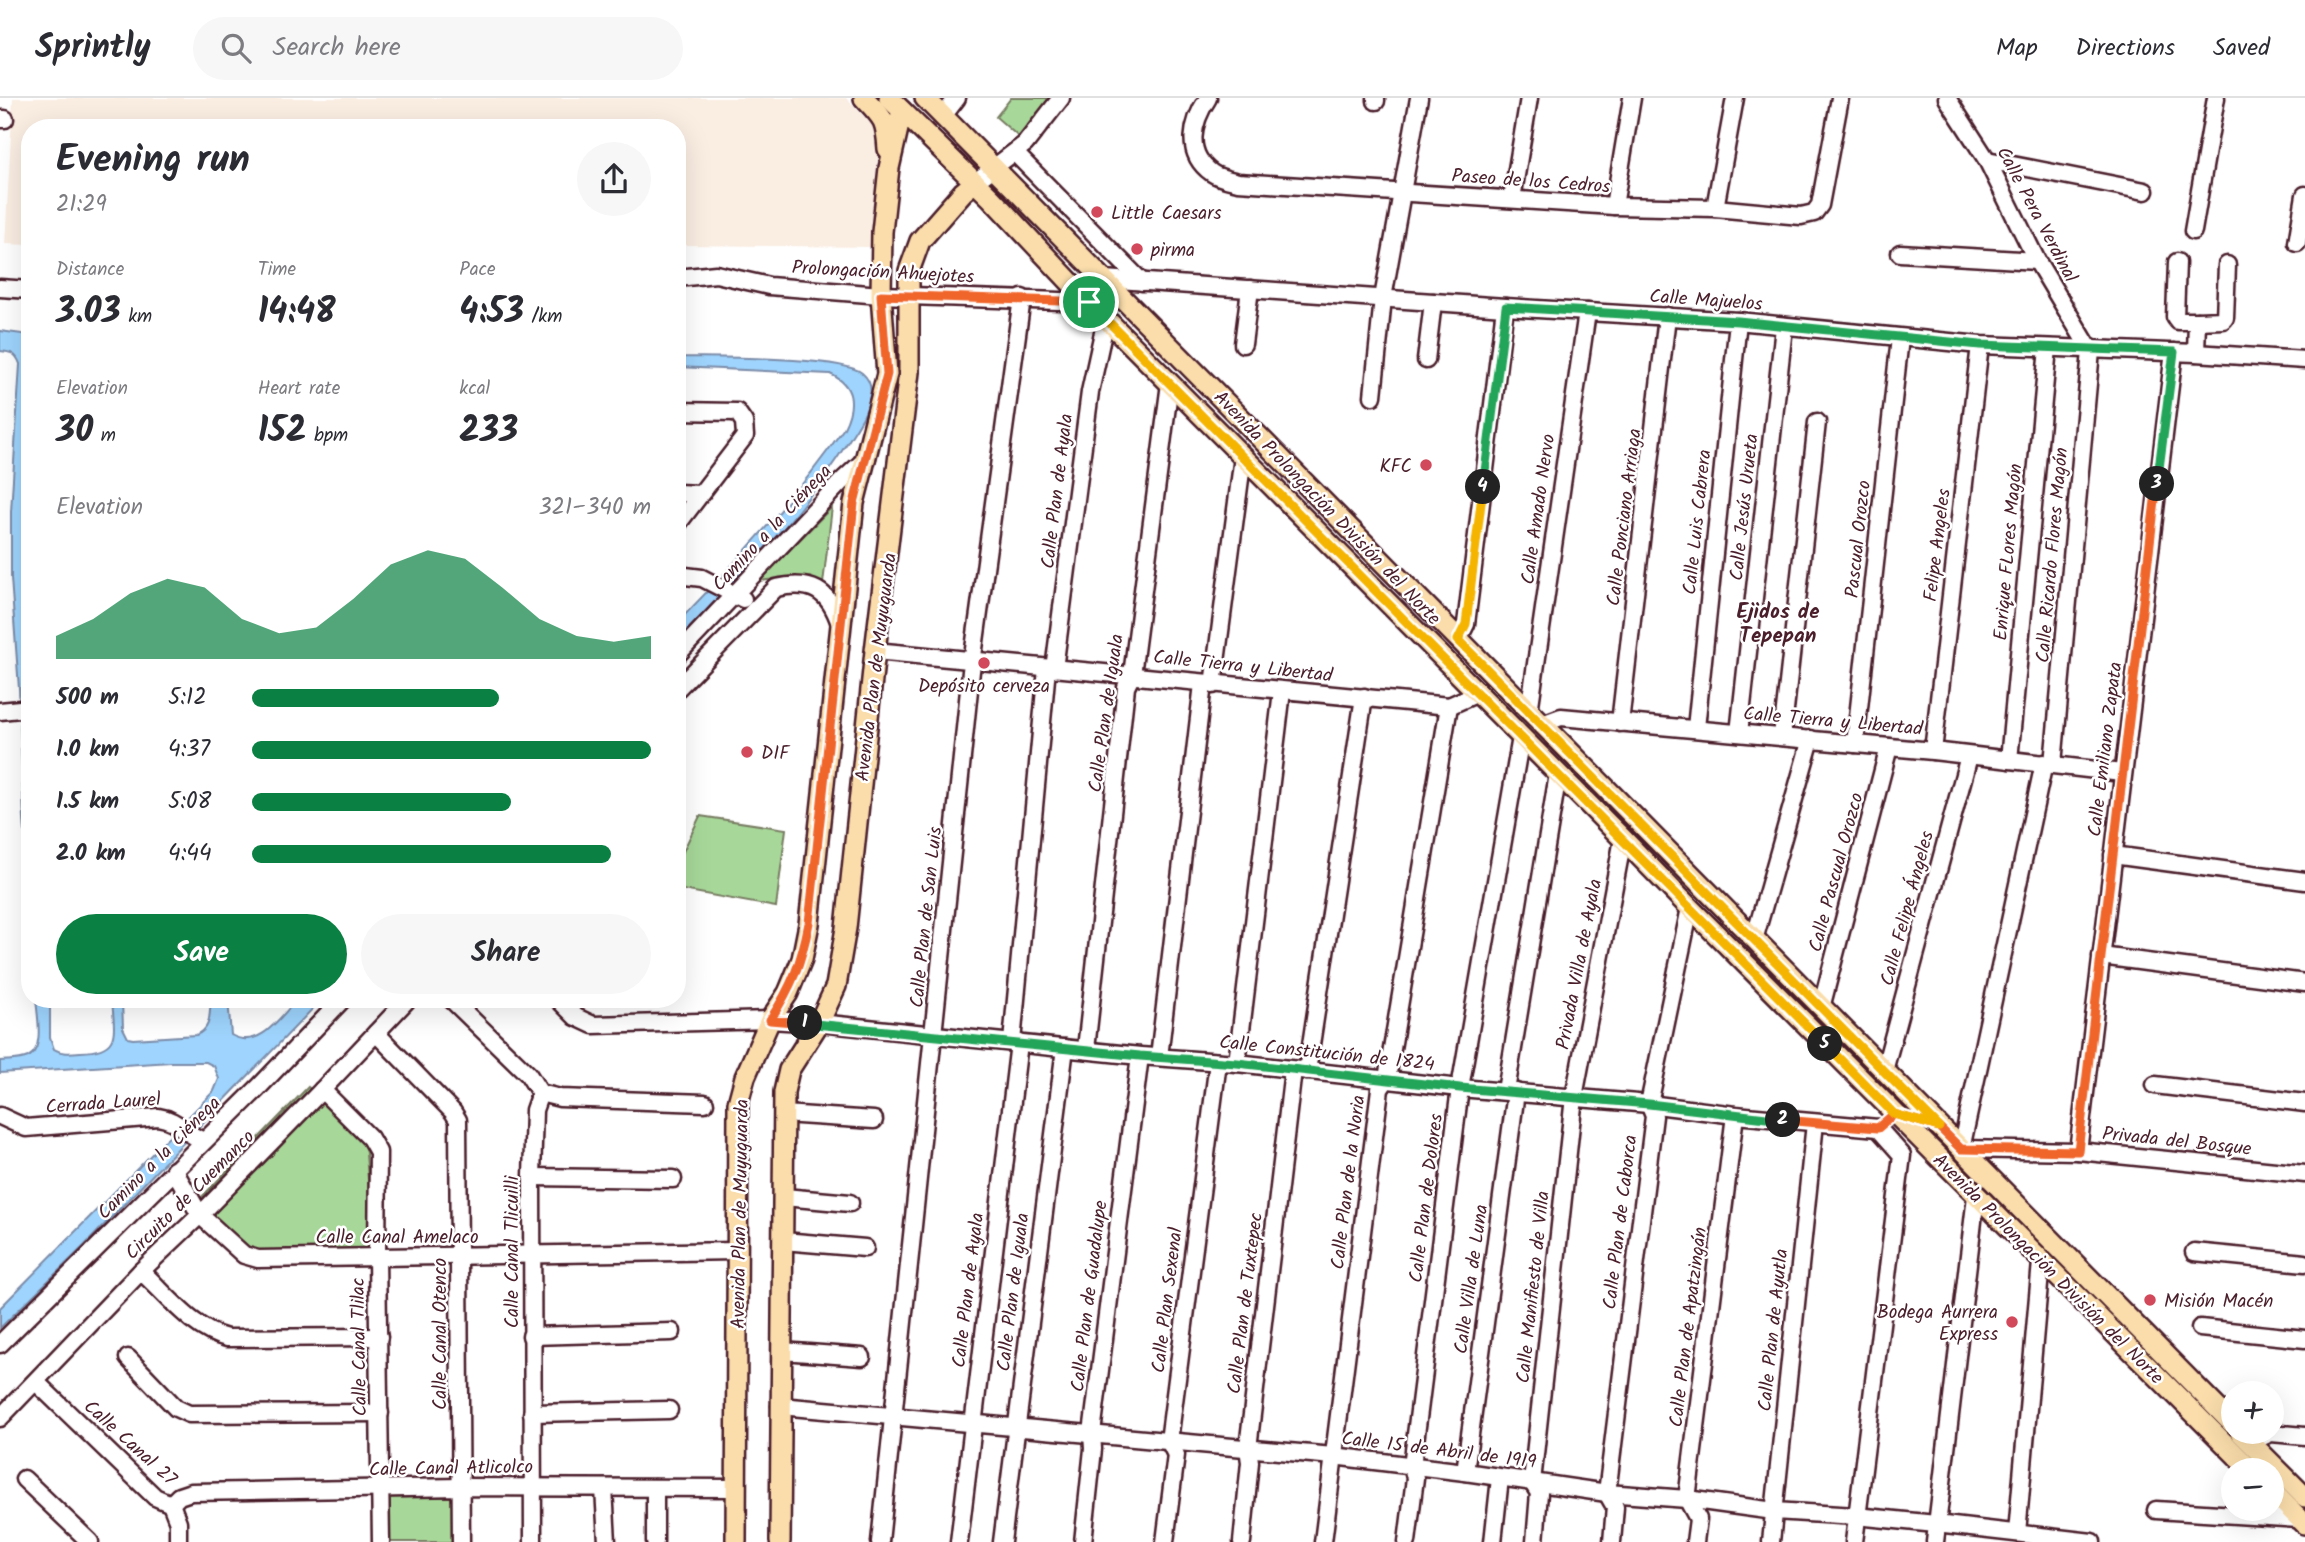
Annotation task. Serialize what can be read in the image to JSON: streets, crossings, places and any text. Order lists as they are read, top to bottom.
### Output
{
  "streets": {
    "main road": ["Avenida Prolongación División del Norte", "Avenida Plan de Muyuguarda"],
    "street": [
      "Paseo de los Cedros",
      "Calle Pera Verdinal",
      "Prolongación Ahuejotes",
      "Calle Majuelos",
      "Calle Plan de Ayala",
      "Calle Jesús Urueta",
      "Calle Amado Nervo",
      "Calle Ponciano Arriaga",
      "Calle Luis Cabrera",
      "Camino a la Ciénega",
      "Pascual Orozco",
      "Felipe Angeles",
      "Enrique FLores Magón",
      "Calle Ricardo Flores Magón",
      "Calle Tierra y Libertad",
      "Calle Plan de Iguala",
      "Calle Emiliano Zapata",
      "Calle Pascual Orozco",
      "Calle Felipe Ángeles",
      "Calle Plan de San Luis",
      "Privada Villa de Ayala",
      "Calle Constitución de 1824",
      "Cerrada Laurel",
      "Privada del Bosque",
      "Calle Plan de la Noria",
      "Circuito de Cuemanco",
      "Calle Plan de Dolores",
      "Calle Plan de Caborca",
      "Calle Canal Amelaco",
      "Calle Canal Tlicuilli",
      "Calle Villa de Luna",
      "Calle Manifiesto de Villa",
      "Calle Plan de Guadalupe",
      "Calle Plan Sexenal",
      "Calle Plan de Tuxtepec",
      "Calle Plan de Apatzingán",
      "Calle Plan de Ayutla",
      "Calle Canal Otenco",
      "Calle Canal Tlilac",
      "Calle Canal 27",
      "Calle 15 de Abril de 1919",
      "Calle Canal Atlicolco"
    ]
  },
  "crossings": [
    ["Calle Pera Verdinal", "Calle Majuelos"],
    ["Calle Pera Verdinal", "Calle Ricardo Flores Magón"],
    ["Prolongación Ahuejotes", "Avenida Prolongación División del Norte"],
    ["Prolongación Ahuejotes", "Avenida Plan de Muyuguarda"],
    ["Prolongación Ahuejotes", "Calle Plan de San Luis"],
    ["Calle Majuelos", "Avenida Prolongación División del Norte"],
    ["Calle Majuelos", "Calle Jesús Urueta"],
    ["Calle Majuelos", "Calle Amado Nervo"],
    ["Calle Majuelos", "Calle Ponciano Arriaga"],
    ["Calle Majuelos", "Calle Luis Cabrera"],
    ["Calle Majuelos", "Pascual Orozco"],
    ["Calle Majuelos", "Felipe Angeles"],
    ["Calle Majuelos", "Enrique FLores Magón"],
    ["Calle Majuelos", "Calle Ricardo Flores Magón"],
    ["Calle Majuelos", "Calle Emiliano Zapata"],
    ["Calle Plan de Ayala", "Avenida Prolongación División del Norte"],
    ["Calle Plan de Ayala", "Calle Tierra y Libertad"],
    ["Calle Plan de Ayala", "Calle Constitución de 1824"],
    ["Calle Plan de Ayala", "Calle 15 de Abril de 1919"],
    ["Avenida Prolongación División del Norte", "Calle Amado Nervo"],
    ["Avenida Prolongación División del Norte", "Calle Ricardo Flores Magón"],
    ["Avenida Prolongación División del Norte", "Calle Tierra y Libertad"],
    ["Avenida Prolongación División del Norte", "Avenida Plan de Muyuguarda"],
    ["Avenida Prolongación División del Norte", "Calle Plan de Iguala"],
    ["Avenida Prolongación División del Norte", "Calle Pascual Orozco"],
    ["Avenida Prolongación División del Norte", "Calle Felipe Ángeles"],
    ["Avenida Prolongación División del Norte", "Privada Villa de Ayala"],
    ["Avenida Prolongación División del Norte", "Privada del Bosque"],
    ["Avenida Prolongación División del Norte", "Calle Plan de Dolores"],
    ["Avenida Prolongación División del Norte", "Calle Plan de Caborca"],
    ["Avenida Prolongación División del Norte", "Calle Villa de Luna"],
    ["Calle Jesús Urueta", "Calle Tierra y Libertad"],
    ["Calle Amado Nervo", "Calle Tierra y Libertad"],
    ["Calle Ponciano Arriaga", "Calle Tierra y Libertad"],
    ["Calle Luis Cabrera", "Calle Tierra y Libertad"],
    ["Camino a la Ciénega", "Avenida Plan de Muyuguarda"],
    ["Camino a la Ciénega", "Cerrada Laurel"],
    ["Camino a la Ciénega", "Calle Canal Amelaco"],
    ["Pascual Orozco", "Calle Tierra y Libertad"],
    ["Felipe Angeles", "Calle Tierra y Libertad"],
    ["Enrique FLores Magón", "Calle Tierra y Libertad"],
    ["Calle Ricardo Flores Magón", "Calle Tierra y Libertad"],
    ["Calle Ricardo Flores Magón", "Privada del Bosque"],
    ["Calle Tierra y Libertad", "Avenida Plan de Muyuguarda"],
    ["Calle Tierra y Libertad", "Calle Plan de Iguala"],
    ["Calle Tierra y Libertad", "Calle Emiliano Zapata"],
    ["Calle Tierra y Libertad", "Calle Pascual Orozco"],
    ["Calle Tierra y Libertad", "Calle Felipe Ángeles"],
    ["Calle Tierra y Libertad", "Calle Plan de San Luis"],
    ["Calle Tierra y Libertad", "Calle Plan de la Noria"],
    ["Calle Tierra y Libertad", "Calle Plan de Tuxtepec"],
    ["Avenida Plan de Muyuguarda", "Calle Constitución de 1824"],
    ["Avenida Plan de Muyuguarda", "Calle Canal Amelaco"],
    ["Avenida Plan de Muyuguarda", "Calle 15 de Abril de 1919"],
    ["Avenida Plan de Muyuguarda", "Calle Canal Atlicolco"],
    ["Calle Plan de Iguala", "Calle Constitución de 1824"],
    ["Calle Plan de Iguala", "Calle 15 de Abril de 1919"],
    ["Calle Emiliano Zapata", "Privada del Bosque"],
    ["Calle Plan de San Luis", "Calle Constitución de 1824"],
    ["Calle Plan de San Luis", "Calle 15 de Abril de 1919"],
    ["Privada Villa de Ayala", "Calle Constitución de 1824"],
    ["Privada Villa de Ayala", "Calle Manifiesto de Villa"],
    ["Calle Constitución de 1824", "Calle Plan de la Noria"],
    ["Calle Constitución de 1824", "Calle Plan de Dolores"],
    ["Calle Constitución de 1824", "Calle Plan de Caborca"],
    ["Calle Constitución de 1824", "Calle Villa de Luna"],
    ["Calle Constitución de 1824", "Calle Manifiesto de Villa"],
    ["Calle Constitución de 1824", "Calle Plan de Guadalupe"],
    ["Calle Constitución de 1824", "Calle Plan Sexenal"],
    ["Calle Constitución de 1824", "Calle Plan de Tuxtepec"],
    ["Calle Constitución de 1824", "Calle Plan de Apatzingán"],
    ["Calle Constitución de 1824", "Calle Plan de Ayutla"],
    ["Calle Plan de la Noria", "Calle 15 de Abril de 1919"],
    ["Circuito de Cuemanco", "Calle Canal Amelaco"],
    ["Circuito de Cuemanco", "Calle Canal Otenco"],
    ["Circuito de Cuemanco", "Calle Canal Tlilac"],
    ["Circuito de Cuemanco", "Calle Canal 27"],
    ["Calle Plan de Dolores", "Calle 15 de Abril de 1919"],
    ["Calle Plan de Caborca", "Calle 15 de Abril de 1919"],
    ["Calle Canal Amelaco", "Calle Canal Tlicuilli"],
    ["Calle Canal Amelaco", "Calle Canal Otenco"],
    ["Calle Canal Amelaco", "Calle Canal Tlilac"],
    ["Calle Canal Tlicuilli", "Calle Canal Atlicolco"],
    ["Calle Villa de Luna", "Calle 15 de Abril de 1919"],
    ["Calle Manifiesto de Villa", "Calle 15 de Abril de 1919"],
    ["Calle Plan de Guadalupe", "Calle 15 de Abril de 1919"],
    ["Calle Plan Sexenal", "Calle 15 de Abril de 1919"],
    ["Calle Plan de Tuxtepec", "Calle 15 de Abril de 1919"],
    ["Calle Plan de Apatzingán", "Calle 15 de Abril de 1919"],
    ["Calle Plan de Ayutla", "Calle 15 de Abril de 1919"],
    ["Calle Canal Otenco", "Calle Canal Atlicolco"],
    ["Calle Canal Tlilac", "Calle Canal Atlicolco"],
    ["Calle Canal 27", "Calle Canal Atlicolco"]
  ],
  "districts": ["Ejidos de Tepepan"],
  "places": [
    "Little Caesars",
    "pirma",
    "KFC",
    "Depósito cerveza",
    "DIF",
    "Misión Macén",
    "Bodega Aurrera Express"
  ],
  "page": {
    "header": "Sprintly",
    "search": "Search here",
    "nav": ["Map", "Directions", "Saved"],
    "heading": ["Evening run", "21:29"],
    "stats": [
      ["Distance", "3.03 km"],
      ["Time", "14:48"],
      ["Pace", "4:53 /km"],
      ["Elevation", "30 m"],
      ["Heart rate", "152 bpm"],
      ["kcal", "233"]
    ],
    "pins": [
      "3",
      "4",
      "1",
      "5",
      "2"
    ],
    "chart": ["Elevation", "321–340 m"],
    "list": [
      {
        "name": "500 m",
        "note": "5:12"
      },
      {
        "name": "1.0 km",
        "note": "4:37"
      },
      {
        "name": "1.5 km",
        "note": "5:08"
      },
      {
        "name": "2.0 km",
        "note": "4:44"
      }
    ],
    "buttons": ["Save", "Share"],
    "map_buttons": ["+", "−"]
  }
}
